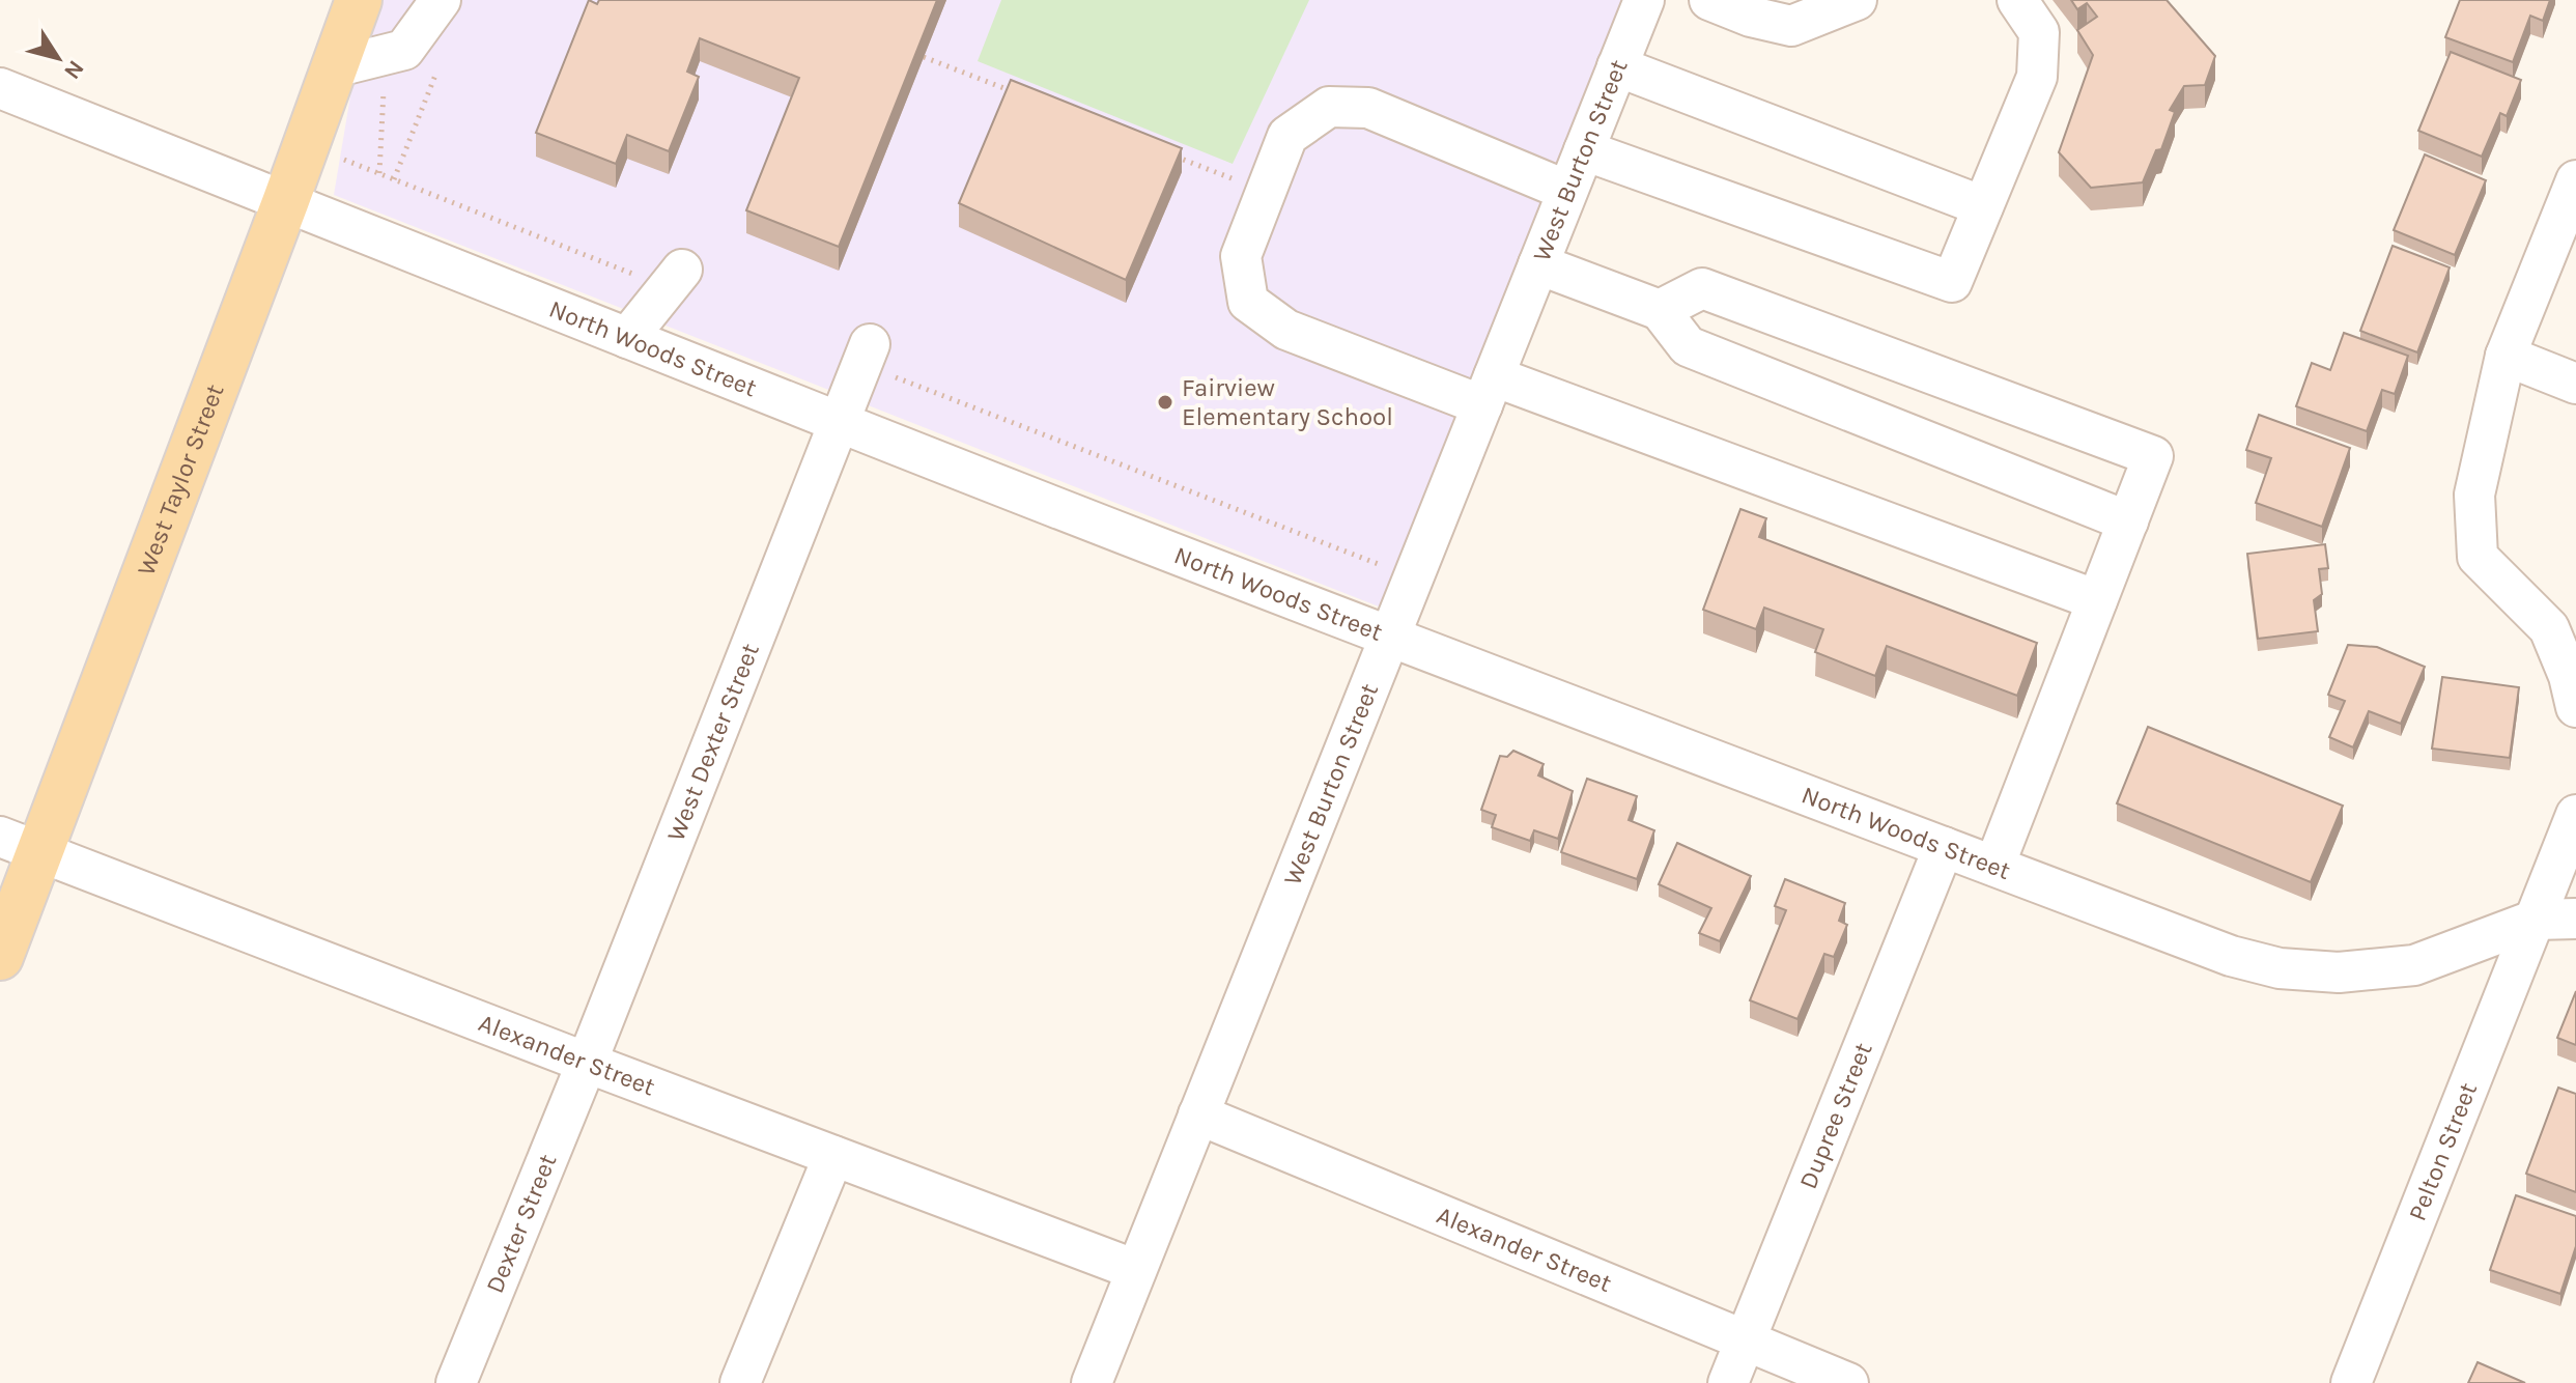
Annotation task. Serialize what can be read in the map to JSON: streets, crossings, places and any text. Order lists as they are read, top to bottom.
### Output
{
  "streets": {
    "main road": ["West Taylor Street"],
    "street": [
      "West Burton Street",
      "North Woods Street",
      "West Dexter Street",
      "Alexander Street",
      "Dupree Street",
      "Pelton Street",
      "Dexter Street"
    ]
  },
  "crossings": [
    ["West Burton Street", "North Woods Street"],
    ["West Burton Street", "Alexander Street"],
    ["North Woods Street", "West Taylor Street"],
    ["North Woods Street", "West Dexter Street"],
    ["North Woods Street", "Dupree Street"],
    ["North Woods Street", "Pelton Street"],
    ["West Taylor Street", "Alexander Street"],
    ["West Dexter Street", "Alexander Street"],
    ["West Dexter Street", "Dexter Street"],
    ["Alexander Street", "Dupree Street"],
    ["Alexander Street", "Dexter Street"]
  ],
  "places": ["Fairview Elementary School"],
  "north": "bottom right"
}
